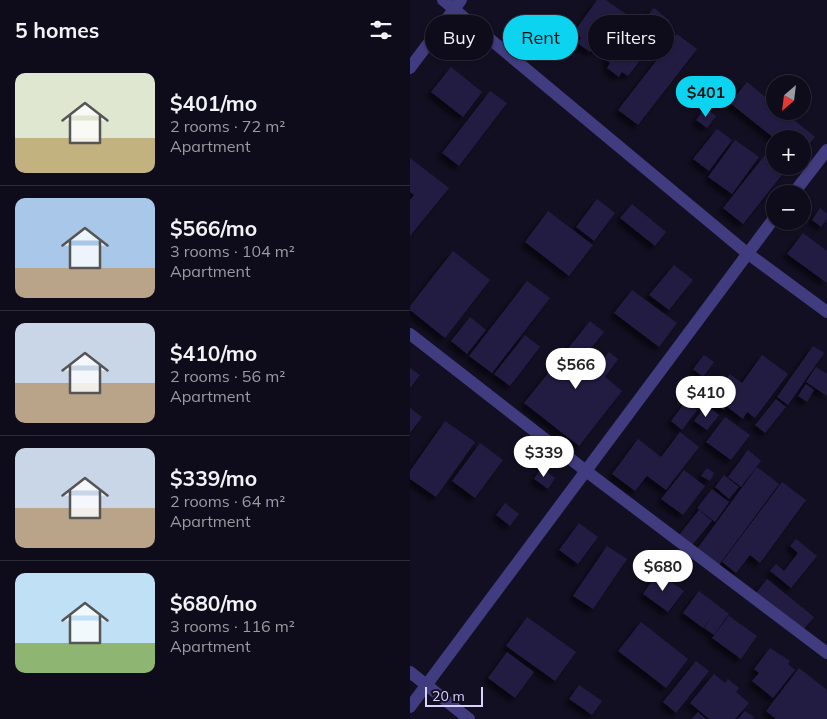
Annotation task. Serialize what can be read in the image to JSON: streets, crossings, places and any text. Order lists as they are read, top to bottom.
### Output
{
  "scale_bar": "20 m",
  "north": "bottom left",
  "page": {
    "heading": "5 homes",
    "chip": ["Buy", "Rent", "Filters"],
    "list": [
      {
        "name": "$401/mo",
        "note": "2 rooms · 72 m² · Apartment"
      },
      {
        "name": "$566/mo",
        "note": "3 rooms · 104 m² · Apartment"
      },
      {
        "name": "$410/mo",
        "note": "2 rooms · 56 m² · Apartment"
      },
      {
        "name": "$339/mo",
        "note": "2 rooms · 64 m² · Apartment"
      },
      {
        "name": "$680/mo",
        "note": "3 rooms · 116 m² · Apartment"
      }
    ],
    "map_buttons": ["+", "−"],
    "price": [
      "$401",
      "$566",
      "$410",
      "$339",
      "$680"
    ],
    "scale": "20 m"
  }
}
